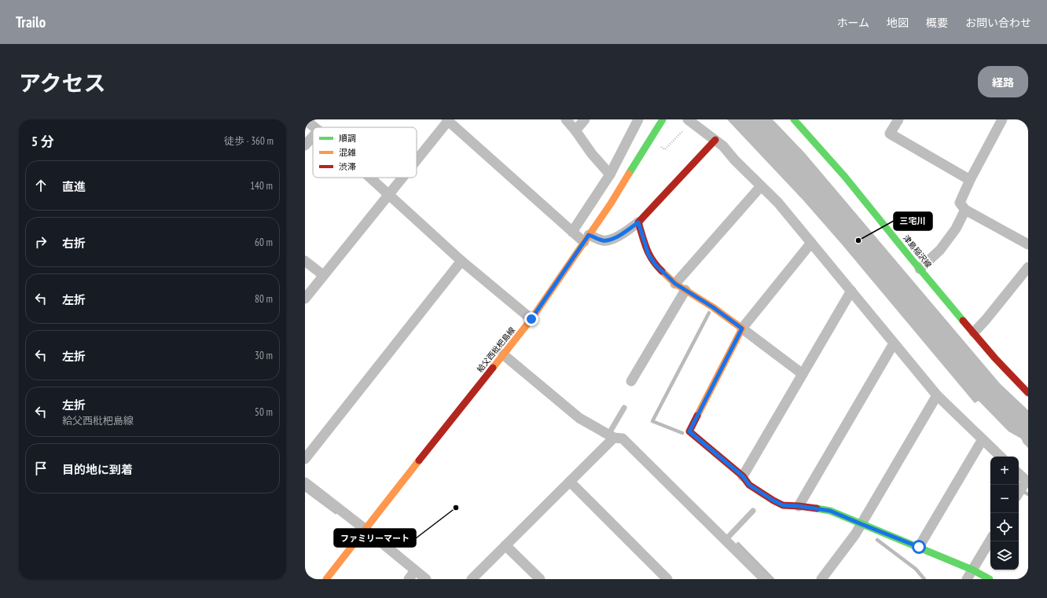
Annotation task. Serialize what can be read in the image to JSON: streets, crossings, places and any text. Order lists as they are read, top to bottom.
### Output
{
  "streets": {
    "main road": ["津島稲沢線", "給父西枇杷島線"]
  },
  "places": ["三宅川", "ファミリーマート"],
  "legend": ["順調", "混雑", "渋滞"],
  "page": {
    "header": "Trailo",
    "nav": [
      "ホーム",
      "地図",
      "概要",
      "お問い合わせ"
    ],
    "title": "アクセス",
    "buttons": "経路",
    "heading": ["5 分", "徒歩 · 360 m"],
    "list": [
      ["直進", "140 m"],
      ["右折", "60 m"],
      ["左折", "80 m"],
      ["左折", "30 m"],
      ["左折", "給父西枇杷島線", "50 m"],
      "目的地に到着"
    ],
    "map_buttons": ["+", "−"]
  }
}
